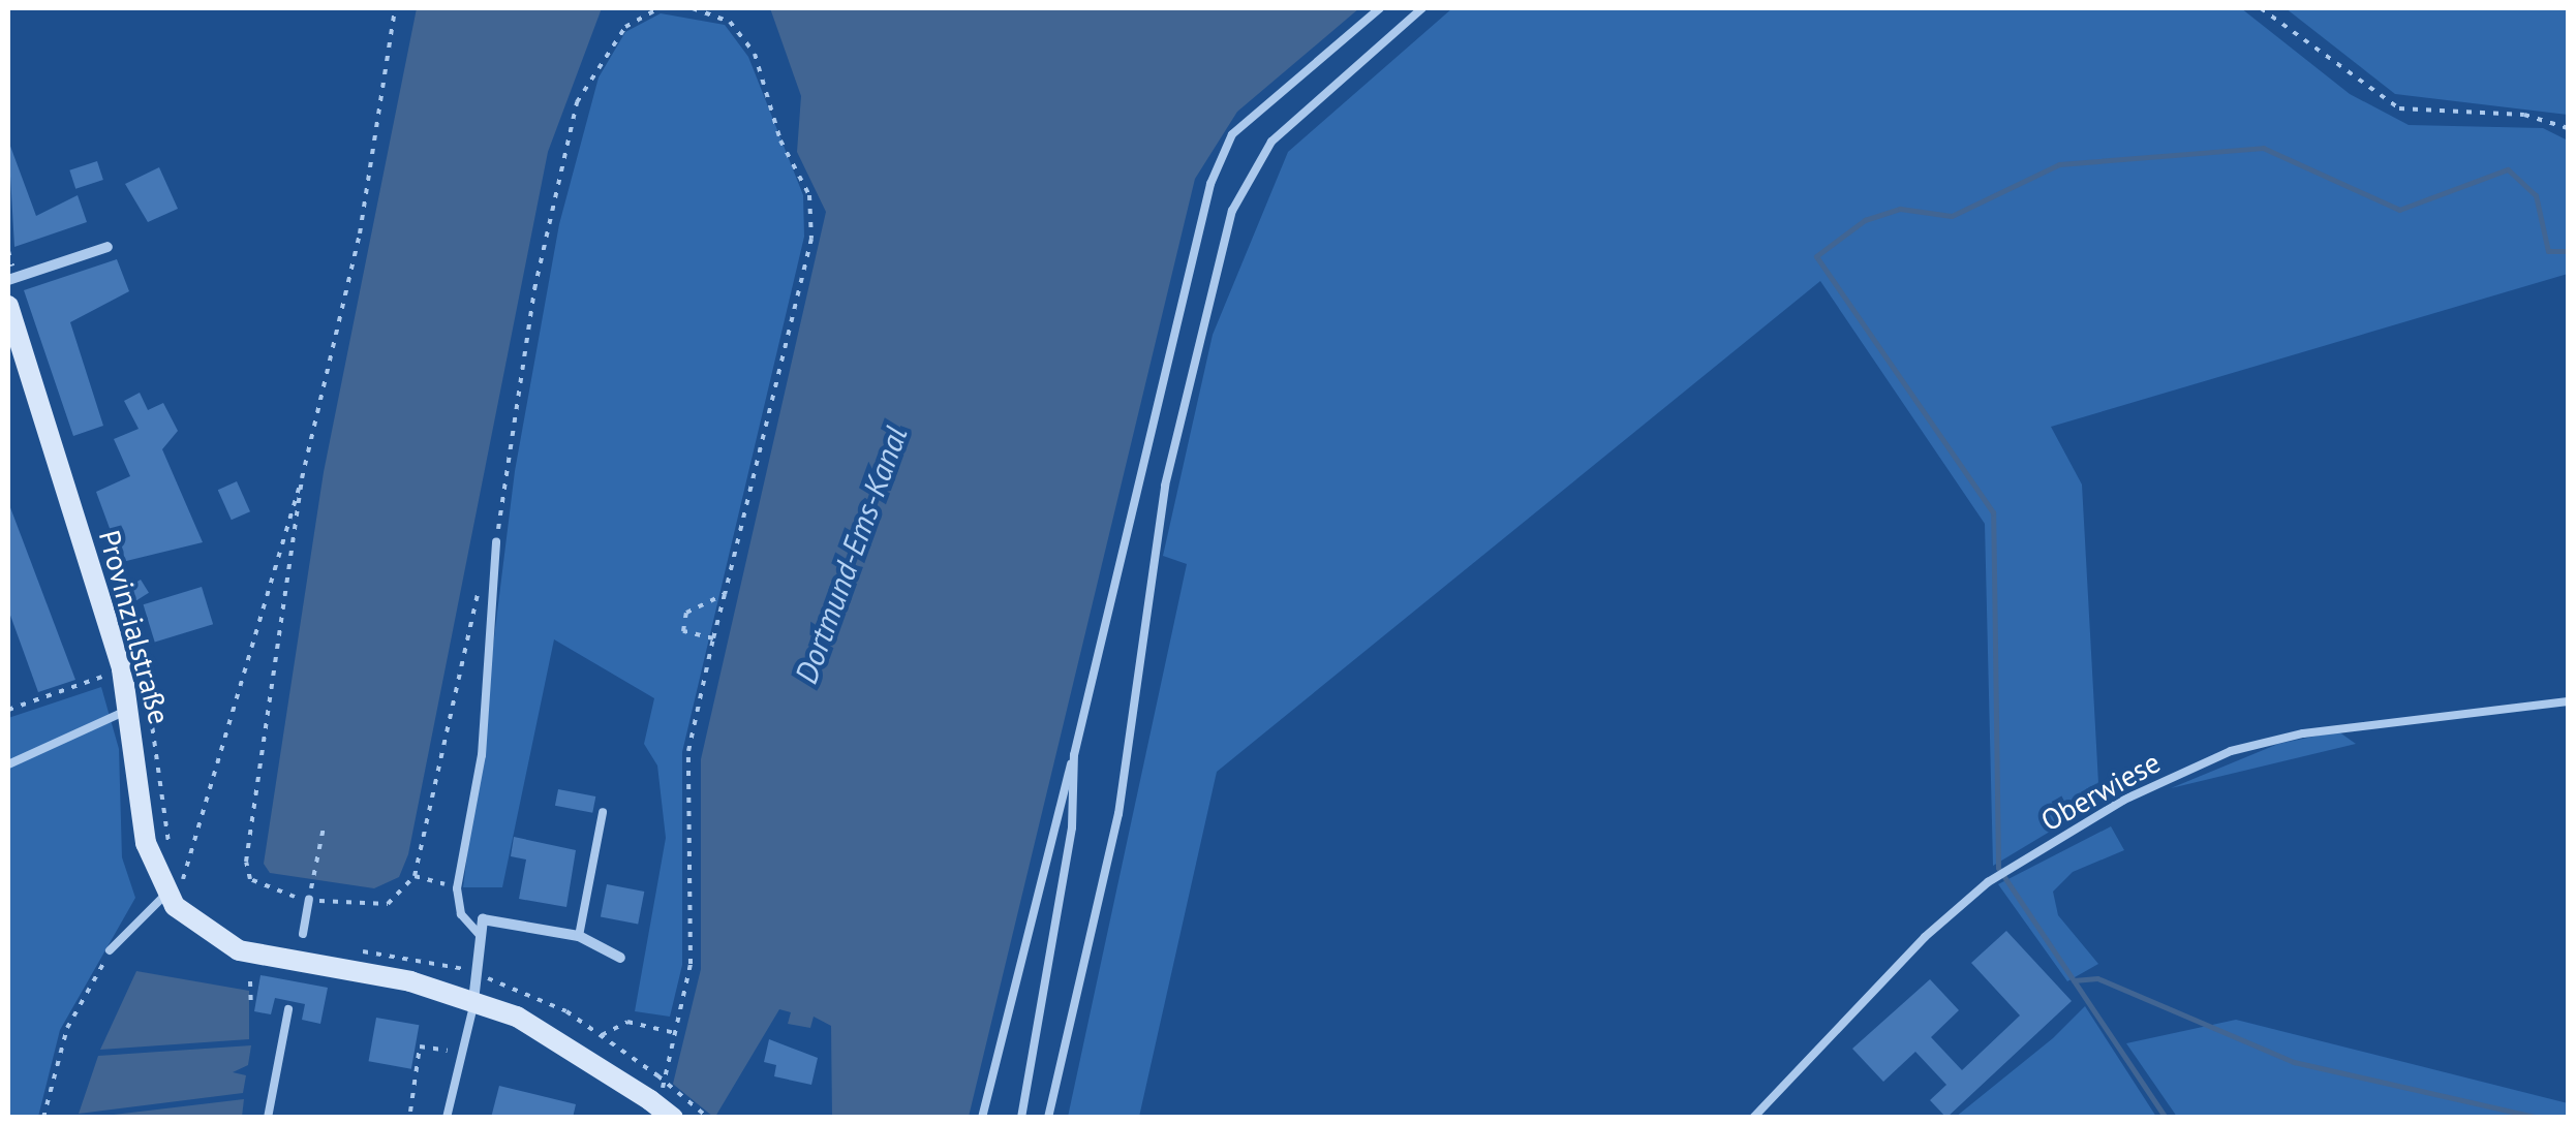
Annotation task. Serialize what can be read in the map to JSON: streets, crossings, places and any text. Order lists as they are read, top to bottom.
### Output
{
  "streets": {
    "main road": ["Provinzialstraße"],
    "lane": ["Oberwiese"]
  },
  "water": ["Dortmund-Ems-Kanal"]
}
